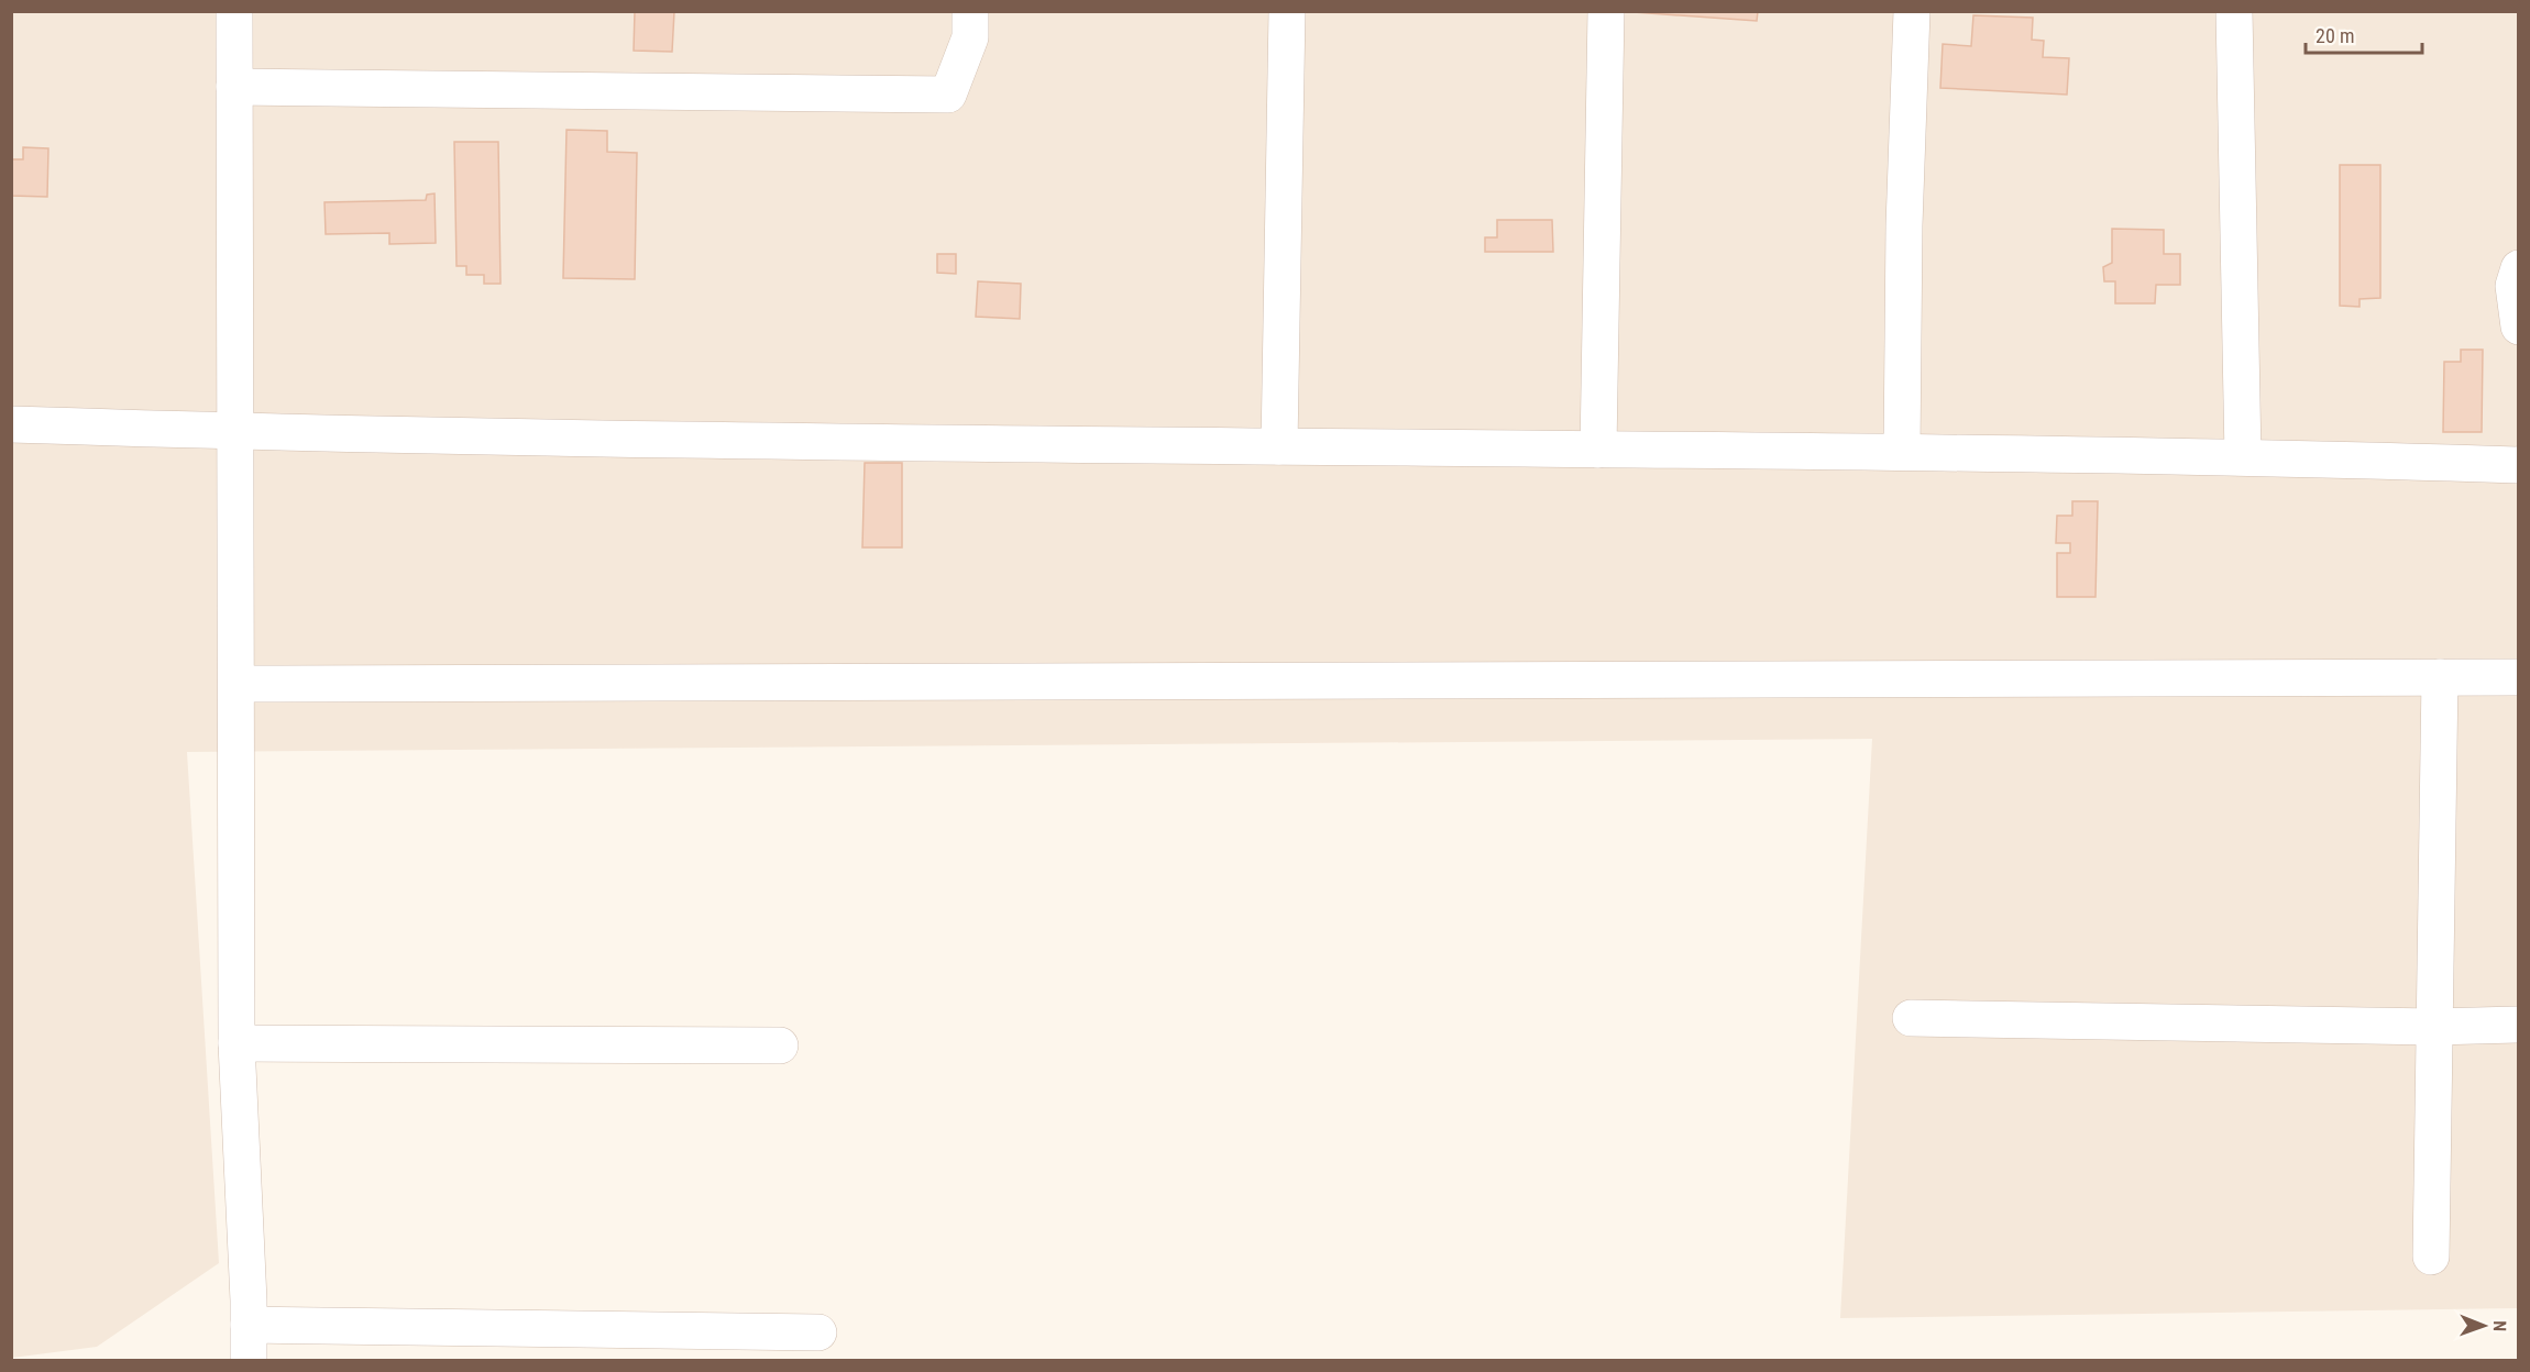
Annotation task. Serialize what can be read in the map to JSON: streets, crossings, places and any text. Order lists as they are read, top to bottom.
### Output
{
  "scale_bar": "20 m",
  "north": "right"
}
